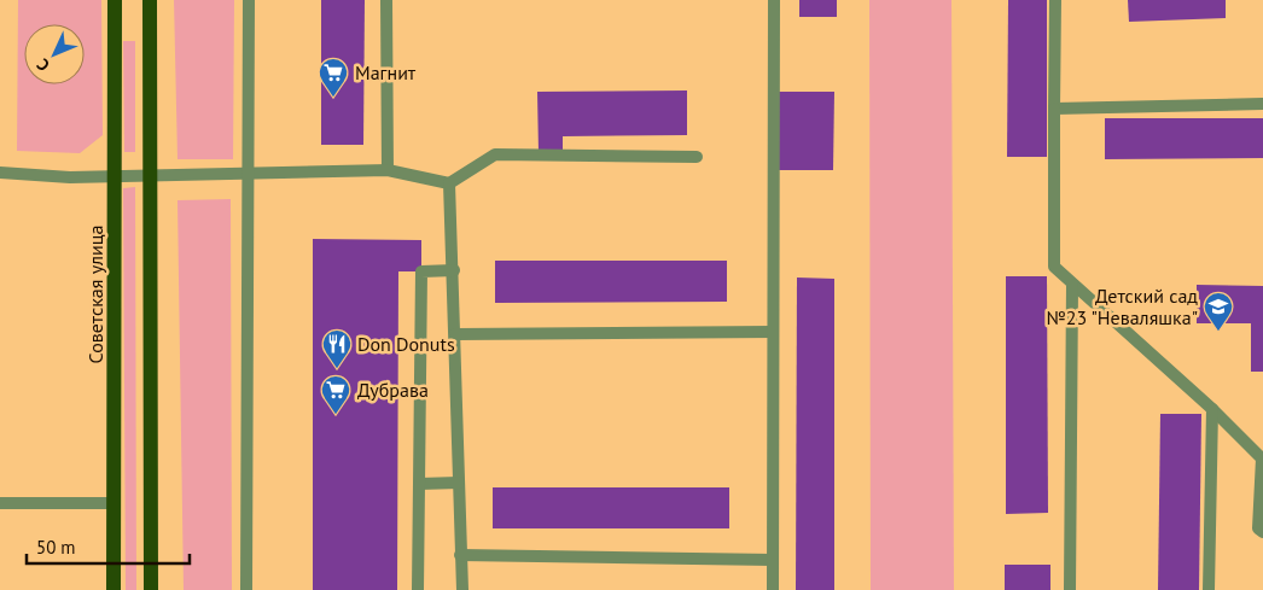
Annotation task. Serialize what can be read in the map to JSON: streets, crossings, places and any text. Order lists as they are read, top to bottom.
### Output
{
  "streets": {
    "main road": ["Советская улица"]
  },
  "places": {
    "supermarket": ["Магнит", "Дубрава"],
    "school or university": ["Детский сад №23 \"Неваляшка\""],
    "restaurant": ["Don Donuts"]
  },
  "scale_bar": "50 m",
  "north": "bottom left"
}
